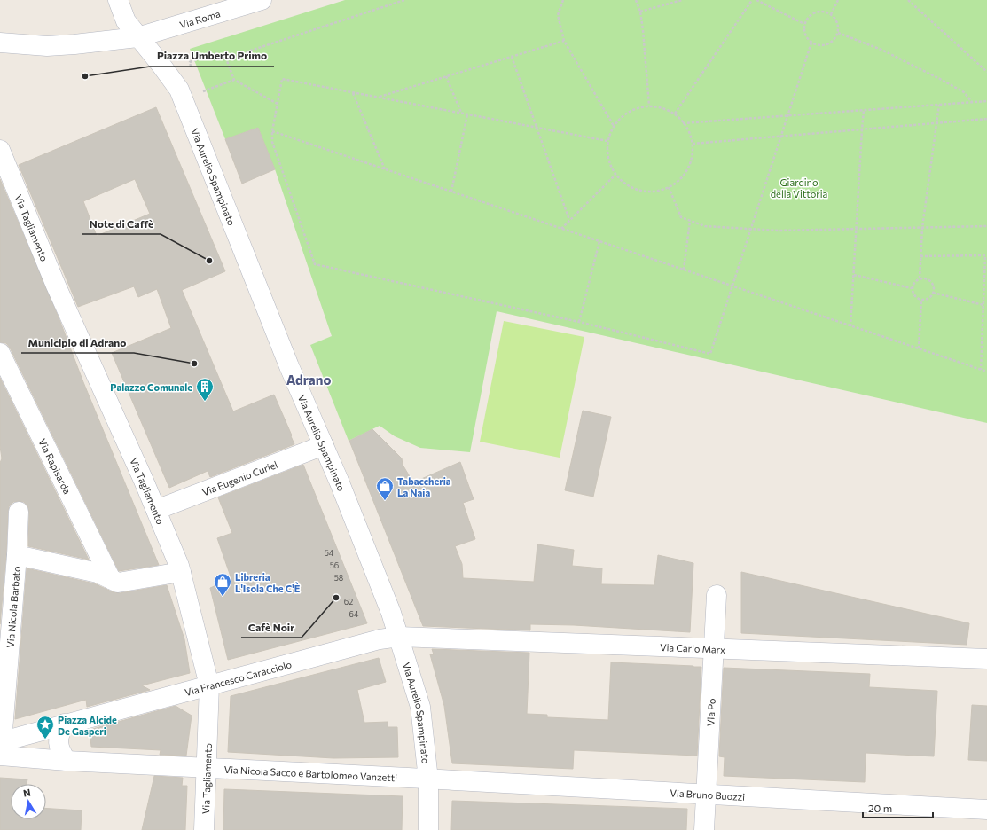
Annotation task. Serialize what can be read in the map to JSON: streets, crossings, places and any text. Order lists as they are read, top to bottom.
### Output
{
  "streets": {
    "street": [
      "Via Roma",
      "Via Aurelio Spampinato",
      "Via Tagliamento",
      "Via Rapisarda",
      "Via Eugenio Curiel",
      "Via Nicola Barbato",
      "Via Carlo Marx",
      "Via Francesco Caracciolo",
      "Via Po",
      "Via Nicola Sacco e Bartolomeo Vanzetti",
      "Via Bruno Buozzi"
    ]
  },
  "crossings": [
    ["Via Roma", "Via Aurelio Spampinato"],
    ["Via Aurelio Spampinato", "Via Eugenio Curiel"],
    ["Via Aurelio Spampinato", "Via Carlo Marx"],
    ["Via Aurelio Spampinato", "Via Francesco Caracciolo"],
    ["Via Aurelio Spampinato", "Via Nicola Sacco e Bartolomeo Vanzetti"],
    ["Via Aurelio Spampinato", "Via Bruno Buozzi"],
    ["Via Tagliamento", "Via Eugenio Curiel"],
    ["Via Tagliamento", "Via Francesco Caracciolo"],
    ["Via Tagliamento", "Via Nicola Sacco e Bartolomeo Vanzetti"],
    ["Via Nicola Barbato", "Via Francesco Caracciolo"],
    ["Via Nicola Barbato", "Via Nicola Sacco e Bartolomeo Vanzetti"],
    ["Via Carlo Marx", "Via Francesco Caracciolo"],
    ["Via Carlo Marx", "Via Po"],
    ["Via Francesco Caracciolo", "Via Nicola Sacco e Bartolomeo Vanzetti"],
    ["Via Po", "Via Bruno Buozzi"],
    ["Via Nicola Sacco e Bartolomeo Vanzetti", "Via Bruno Buozzi"]
  ],
  "districts": ["Adrano"],
  "parks": ["Giardino della Vittoria"],
  "places": {
    "other": [
      "Piazza Umberto Primo",
      "Note di Caffè",
      "Municipio di Adrano",
      "Cafè Noir"
    ],
    "building": ["Palazzo Comunale"],
    "shop": ["Tabaccheria La Naia", "Libreria L'Isola Che C'È"],
    "place": ["Piazza Alcide De Gasperi"]
  },
  "house_numbers": [
    "54",
    "56",
    "58",
    "62",
    "64"
  ],
  "scale_bar": "20 m",
  "north": "top"
}
